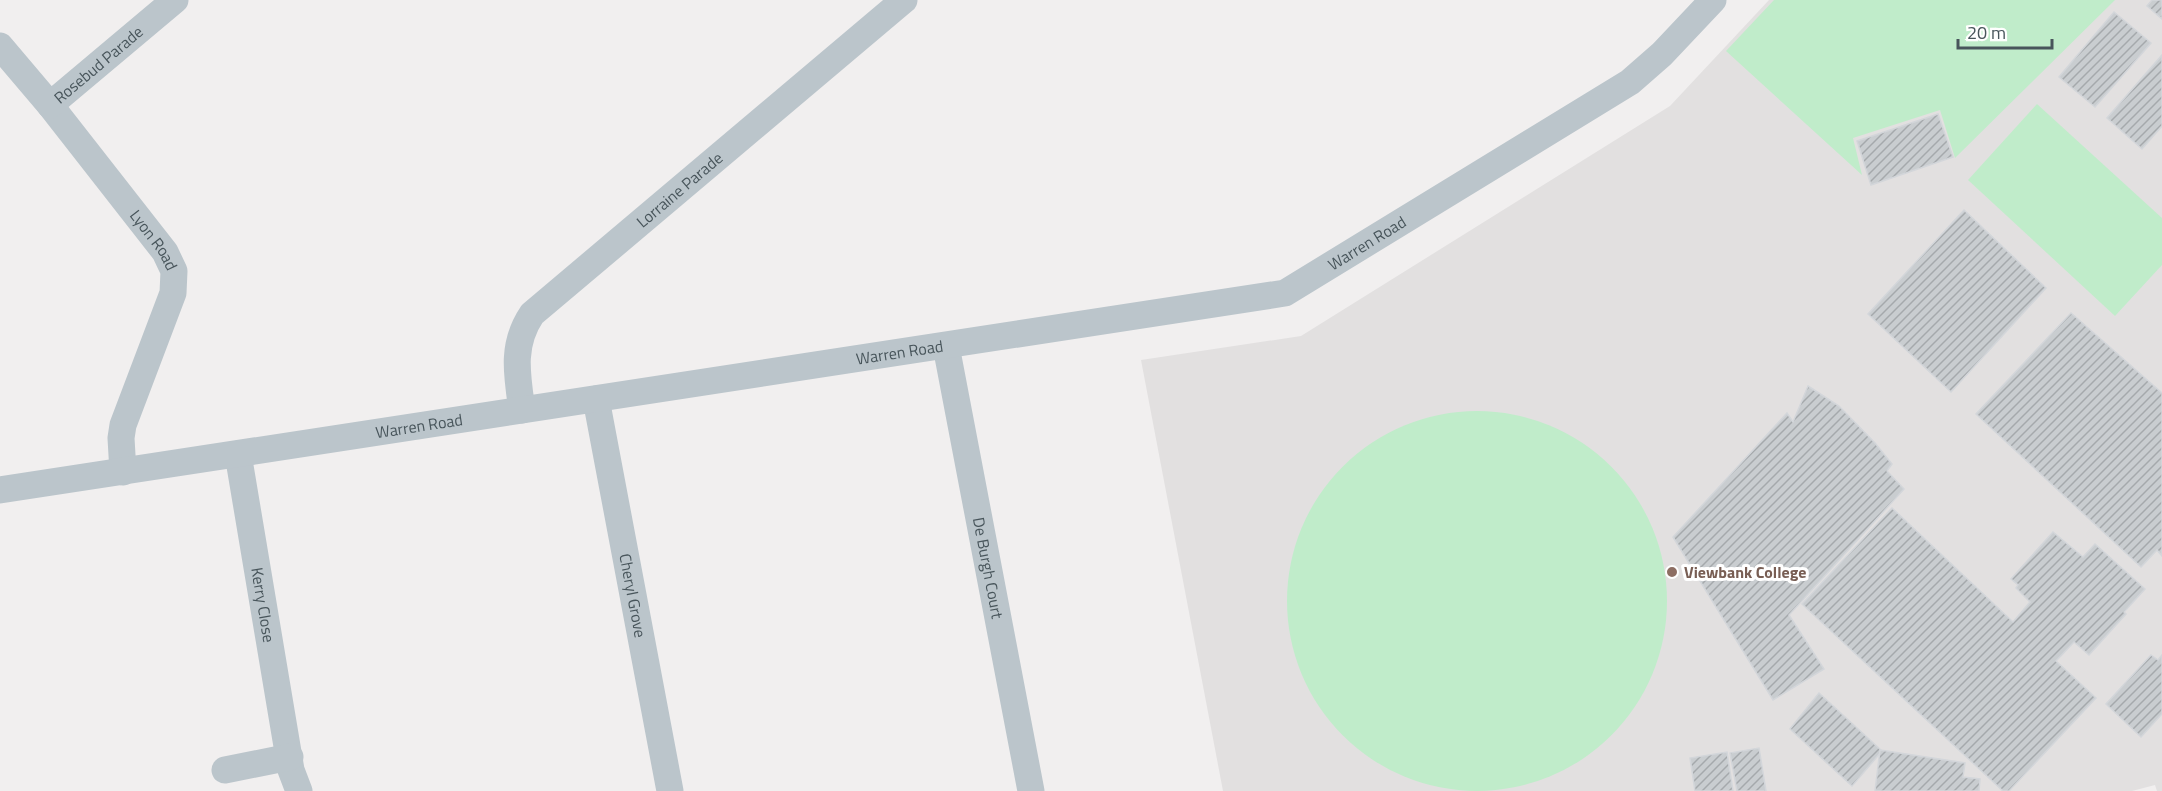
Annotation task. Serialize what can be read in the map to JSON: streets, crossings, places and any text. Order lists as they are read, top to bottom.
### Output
{
  "streets": {
    "street": [
      "Rosebud Parade",
      "Lorraine Parade",
      "Lyon Road",
      "Warren Road",
      "De Burgh Court",
      "Cheryl Grove",
      "Kerry Close"
    ]
  },
  "crossings": [
    ["Rosebud Parade", "Lyon Road"],
    ["Lorraine Parade", "Warren Road"],
    ["Lyon Road", "Warren Road"],
    ["Warren Road", "De Burgh Court"],
    ["Warren Road", "Cheryl Grove"],
    ["Warren Road", "Kerry Close"]
  ],
  "places": ["Viewbank College"],
  "scale_bar": "20 m"
}
